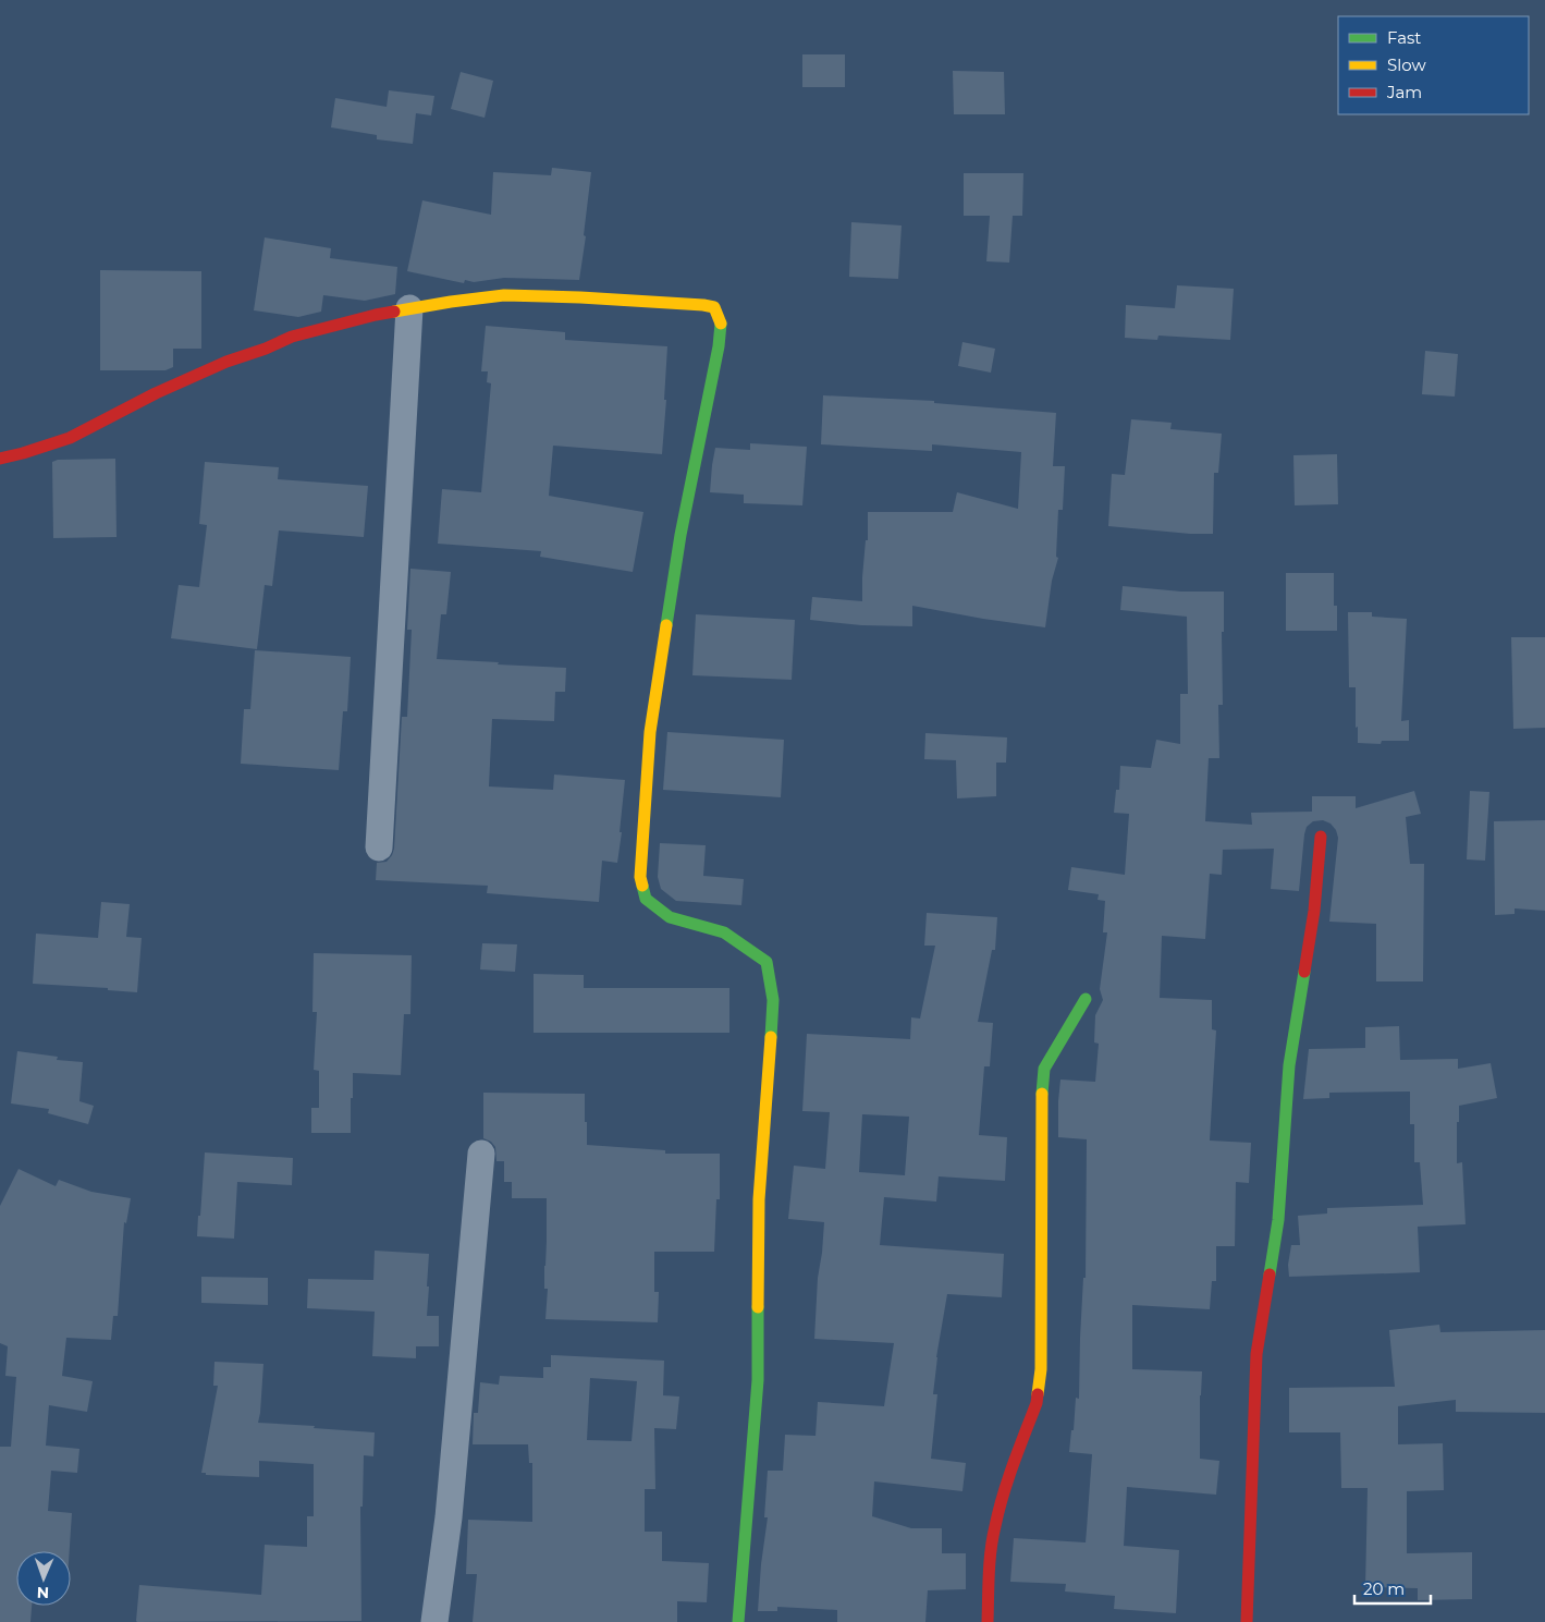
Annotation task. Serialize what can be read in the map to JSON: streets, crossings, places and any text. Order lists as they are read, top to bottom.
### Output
{
  "legend": ["Fast", "Slow", "Jam"],
  "scale_bar": "20 m",
  "north": "bottom"
}
